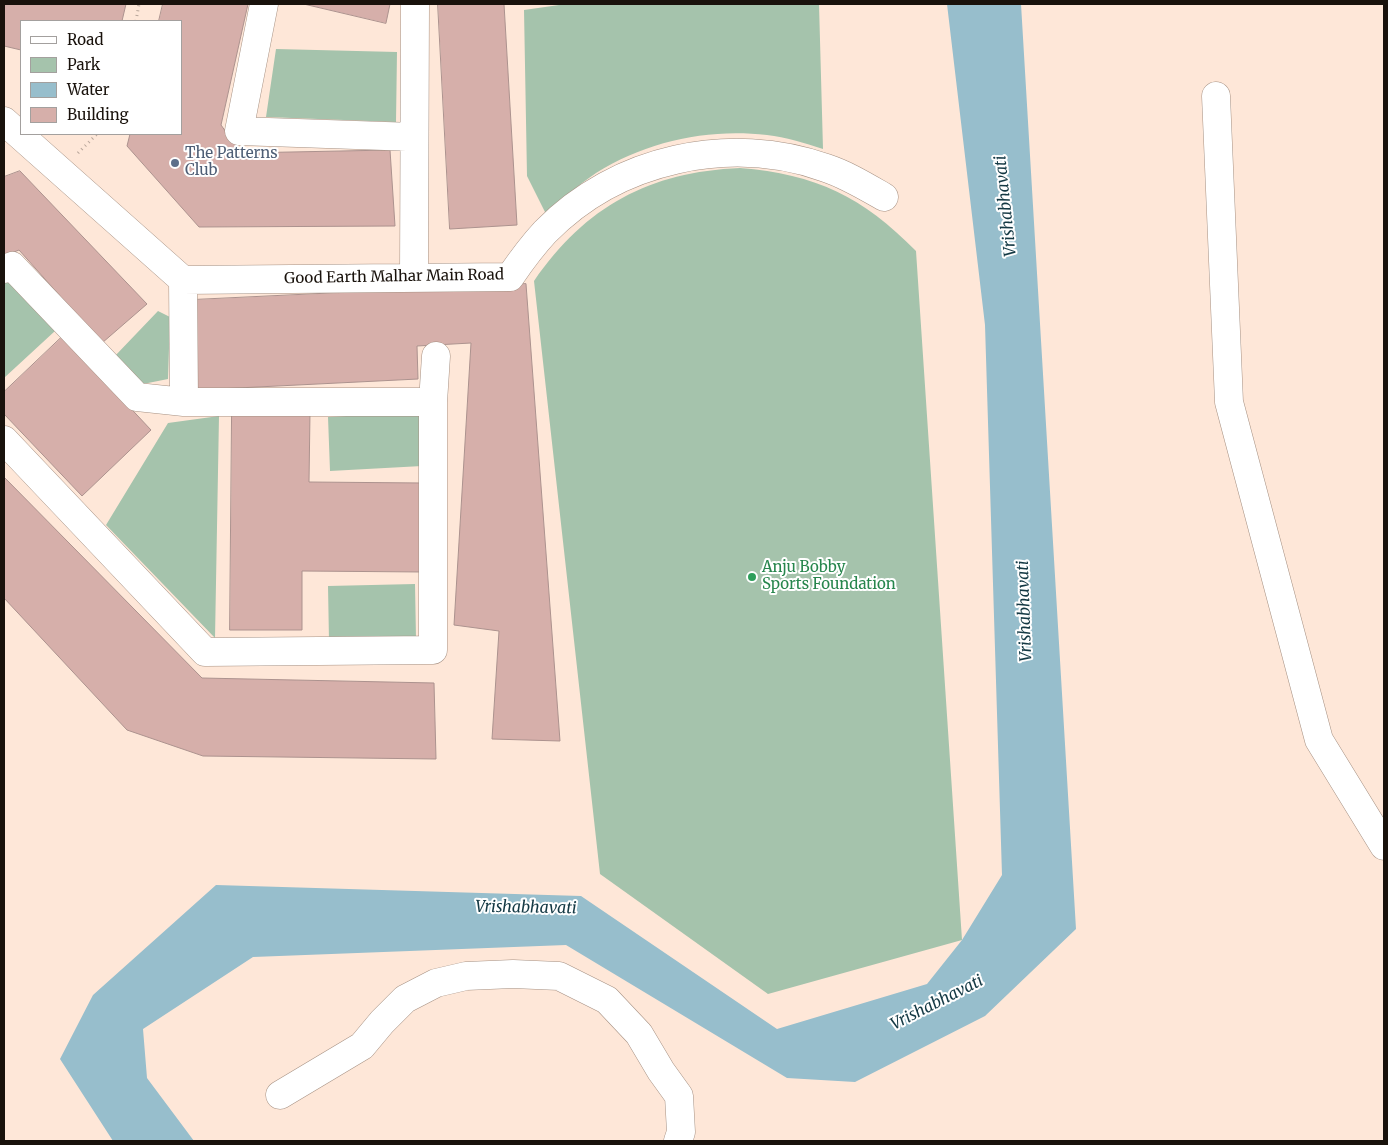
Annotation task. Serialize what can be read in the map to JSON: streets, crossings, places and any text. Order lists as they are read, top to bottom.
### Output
{
  "streets": {
    "street": ["Good Earth Malhar Main Road"]
  },
  "water": ["Vrishabhavati"],
  "places": ["The Patterns Club", "Anju Bobby Sports Foundation"],
  "legend": [
    "Road",
    "Park",
    "Water",
    "Building"
  ]
}
